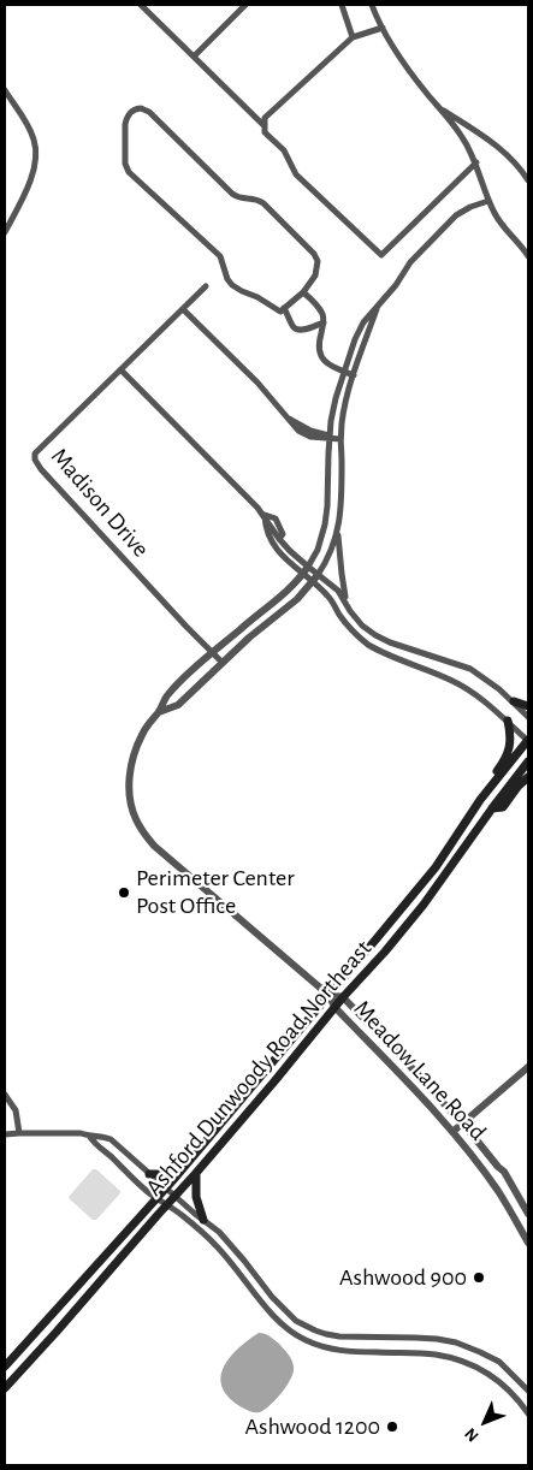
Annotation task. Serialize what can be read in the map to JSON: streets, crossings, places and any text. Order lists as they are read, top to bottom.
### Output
{
  "streets": {
    "main road": ["Ashford Dunwoody Road Northeast"],
    "street": ["Madison Drive", "Meadow Lane Road"]
  },
  "crossings": [
    ["Ashford Dunwoody Road Northeast", "Meadow Lane Road"]
  ],
  "places": ["Perimeter Center Post Office", "Ashwood 900", "Ashwood 1200"],
  "north": "bottom left"
}
